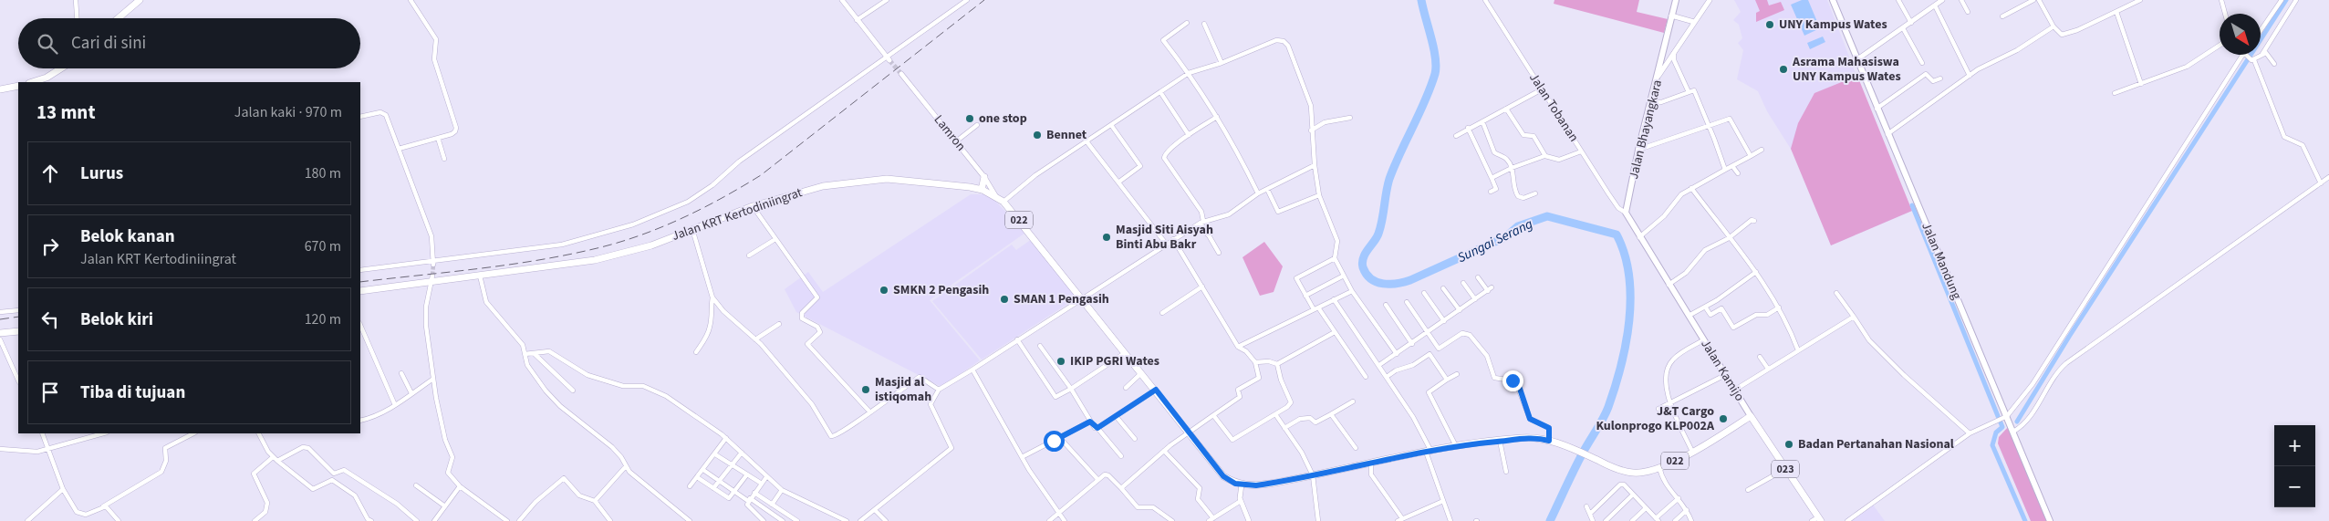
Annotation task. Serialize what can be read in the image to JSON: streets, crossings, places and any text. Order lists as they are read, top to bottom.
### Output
{
  "streets": {
    "main road": [
      "Jalan Bhayangkara",
      "Jalan KRT Kertodiniingrat",
      "022",
      "Jalan Mandung",
      "Jalan Kamijo",
      "023"
    ],
    "street": ["Jalan Tobanan", "Lamron"]
  },
  "crossings": [
    ["Jalan Tobanan", "Jalan Bhayangkara"],
    ["Jalan Tobanan", "Jalan Kamijo"],
    ["Jalan Bhayangkara", "Jalan Kamijo"],
    ["Lamron", "Jalan KRT Kertodiniingrat"],
    ["Jalan KRT Kertodiniingrat", "Jalan Kamijo"]
  ],
  "water": ["Sungai Serang"],
  "places": [
    "UNY Kampus Wates",
    "Asrama Mahasiswa UNY Kampus Wates",
    "one stop",
    "Bennet",
    "Masjid Siti Aisyah Binti Abu Bakr",
    "SMKN 2 Pengasih",
    "SMAN 1 Pengasih",
    "IKIP PGRI Wates",
    "Masjid al istiqomah",
    "J&T Cargo Kulonprogo KLP002A",
    "Badan Pertanahan Nasional"
  ],
  "north": "bottom right",
  "page": {
    "search": "Cari di sini",
    "heading": ["13 mnt", "Jalan kaki · 970 m"],
    "list": [
      ["Lurus", "180 m"],
      ["Belok kanan", "Jalan KRT Kertodiniingrat", "670 m"],
      ["Belok kiri", "120 m"],
      "Tiba di tujuan"
    ],
    "map_buttons": ["+", "−"]
  }
}
